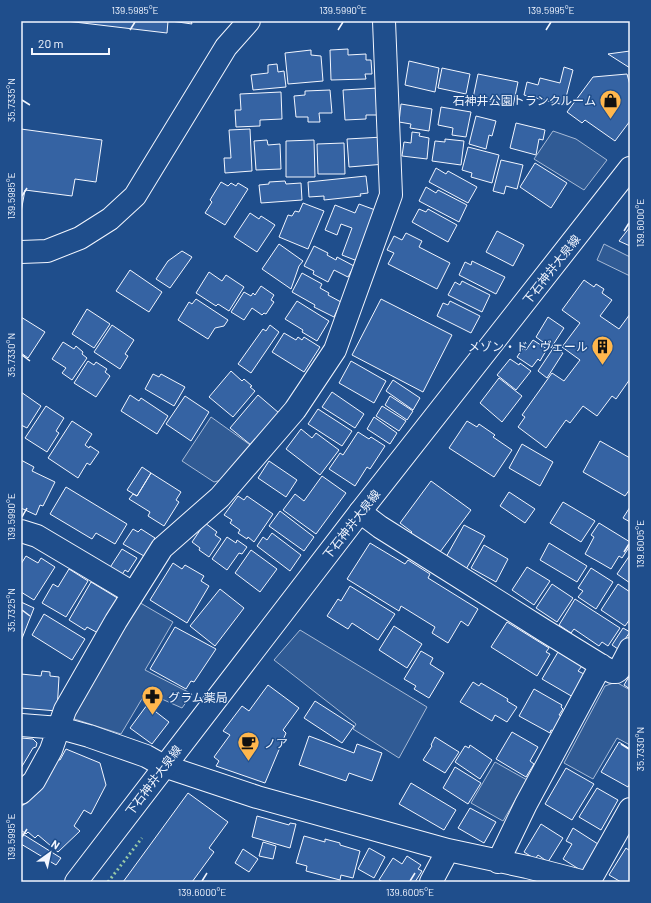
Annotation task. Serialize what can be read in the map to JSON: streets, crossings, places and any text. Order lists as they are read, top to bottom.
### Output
{
  "streets": {
    "street": ["下石神井大泉線"]
  },
  "places": {
    "shop": ["石神井公園トランクルーム"],
    "building": ["メゾン・ド・ヴェール"],
    "pharmacy": ["グラム薬局"],
    "cafe": ["ノア"]
  },
  "scale_bar": "20 m",
  "north": "top right",
  "coordinates": [
    "139.5985°E",
    "139.5990°E",
    "139.5995°E",
    "35.7335°N",
    "139.6000°E",
    "35.7330°N",
    "139.6005°E",
    "35.7325°N"
  ]
}
